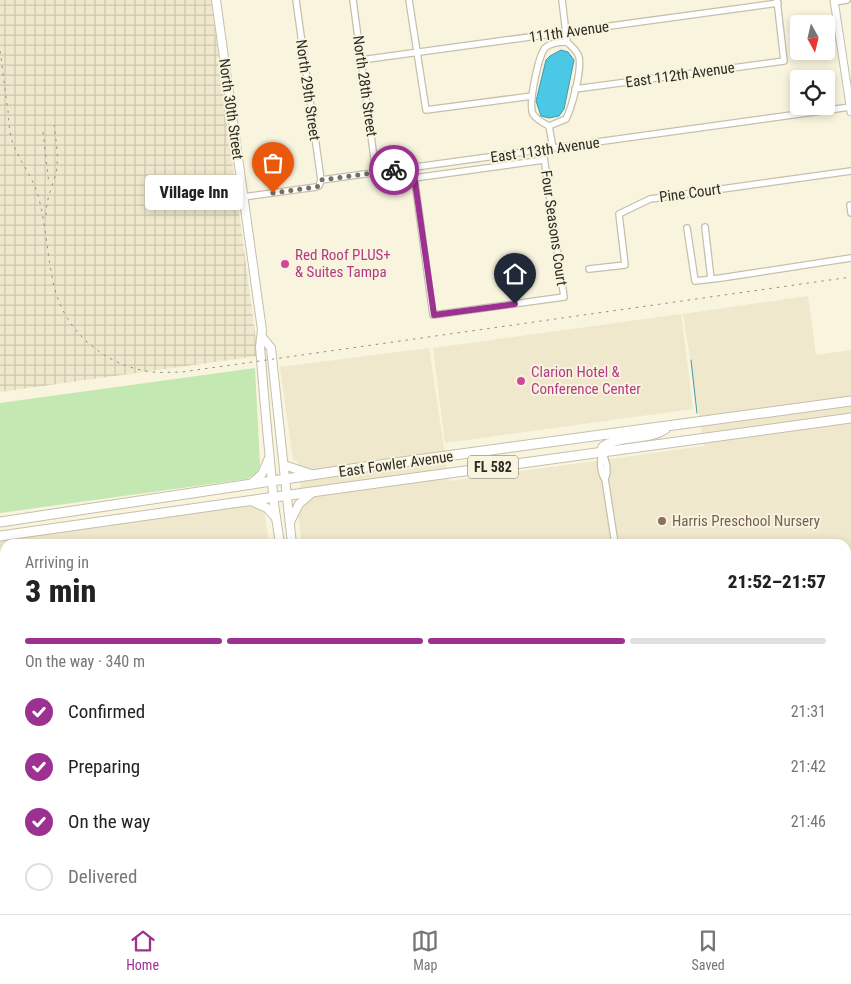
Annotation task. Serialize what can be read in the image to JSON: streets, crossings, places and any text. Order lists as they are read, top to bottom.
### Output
{
  "streets": {
    "main road": ["North 30th Street", "East Fowler Avenue", "FL 582"],
    "street": [
      "111th Avenue",
      "East 112th Avenue",
      "North 28th Street",
      "North 29th Street",
      "East 113th Avenue",
      "Pine Court",
      "Four Seasons Court"
    ]
  },
  "crossings": [
    ["111th Avenue", "East 112th Avenue"],
    ["111th Avenue", "North 28th Street"],
    ["North 28th Street", "East 113th Avenue"],
    ["North 29th Street", "East 113th Avenue"],
    ["North 30th Street", "East 113th Avenue"],
    ["North 30th Street", "East Fowler Avenue"],
    ["East 113th Avenue", "Four Seasons Court"]
  ],
  "places": [
    "Village Inn",
    "Red Roof PLUS+ & Suites Tampa",
    "Clarion Hotel & Conference Center",
    "Harris Preschool Nursery"
  ],
  "north": "bottom",
  "page": {
    "bubble": "Village Inn",
    "heading": ["3 min", "Arriving in", "21:52–21:57"],
    "bar": "On the way · 340 m",
    "list": [
      ["Confirmed", "21:31"],
      ["Preparing", "21:42"],
      ["On the way", "21:46"],
      "Delivered"
    ],
    "tabs": ["Home", "Map", "Saved"]
  }
}
